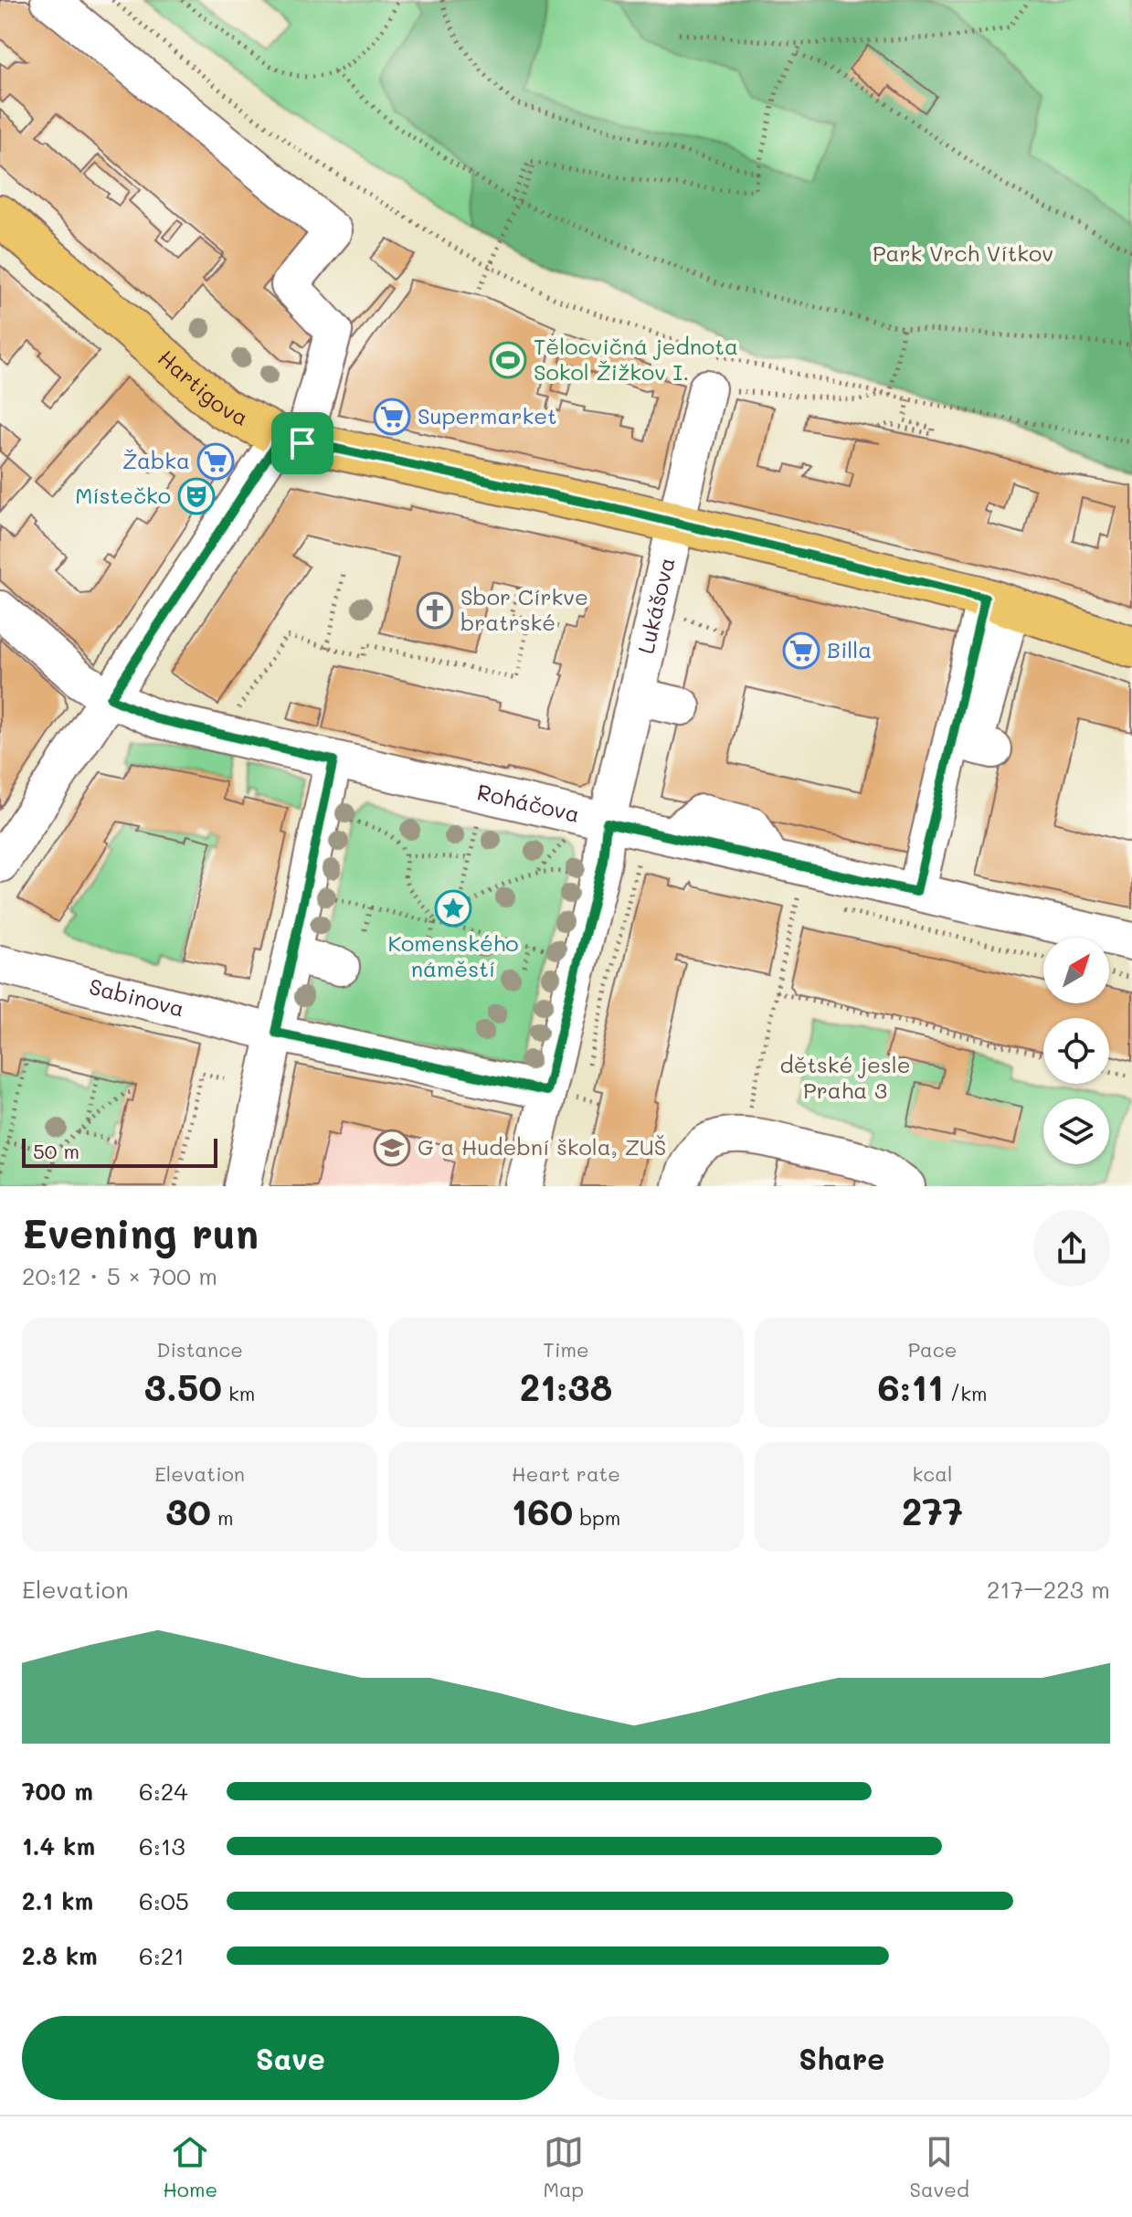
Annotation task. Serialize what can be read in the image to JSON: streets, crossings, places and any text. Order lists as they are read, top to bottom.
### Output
{
  "streets": {
    "main road": ["Hartigova"],
    "street": ["Lukášova", "Roháčova", "Sabinova"]
  },
  "crossings": [
    ["Hartigova", "Lukášova"],
    ["Lukášova", "Roháčova"],
    ["Lukášova", "Sabinova"]
  ],
  "parks": ["Park Vrch Vítkov", "dětské jesle Praha 3"],
  "places": {
    "sports": ["Tělocvičná jednota Sokol Žižkov I."],
    "supermarket": ["Supermarket", "Žabka", "Billa"],
    "theatre": ["Místečko"],
    "church": ["Sbor Církve bratrské"],
    "place": ["Komenského náměstí"],
    "school or university": ["G a Hudební škola, ZUŠ"]
  },
  "scale_bar": "50 m",
  "north": "top right",
  "page": {
    "scale": "50 m",
    "heading": ["Evening run", "20:12 · 5 × 700 m"],
    "stats": [
      ["Distance", "3.50 km"],
      ["Time", "21:38"],
      ["Pace", "6:11 /km"],
      ["Elevation", "30 m"],
      ["Heart rate", "160 bpm"],
      ["kcal", "277"]
    ],
    "chart": ["Elevation", "217–223 m"],
    "list": [
      {
        "name": "700 m",
        "note": "6:24"
      },
      {
        "name": "1.4 km",
        "note": "6:13"
      },
      {
        "name": "2.1 km",
        "note": "6:05"
      },
      {
        "name": "2.8 km",
        "note": "6:21"
      }
    ],
    "buttons": ["Save", "Share"],
    "tabs": ["Home", "Map", "Saved"]
  }
}
